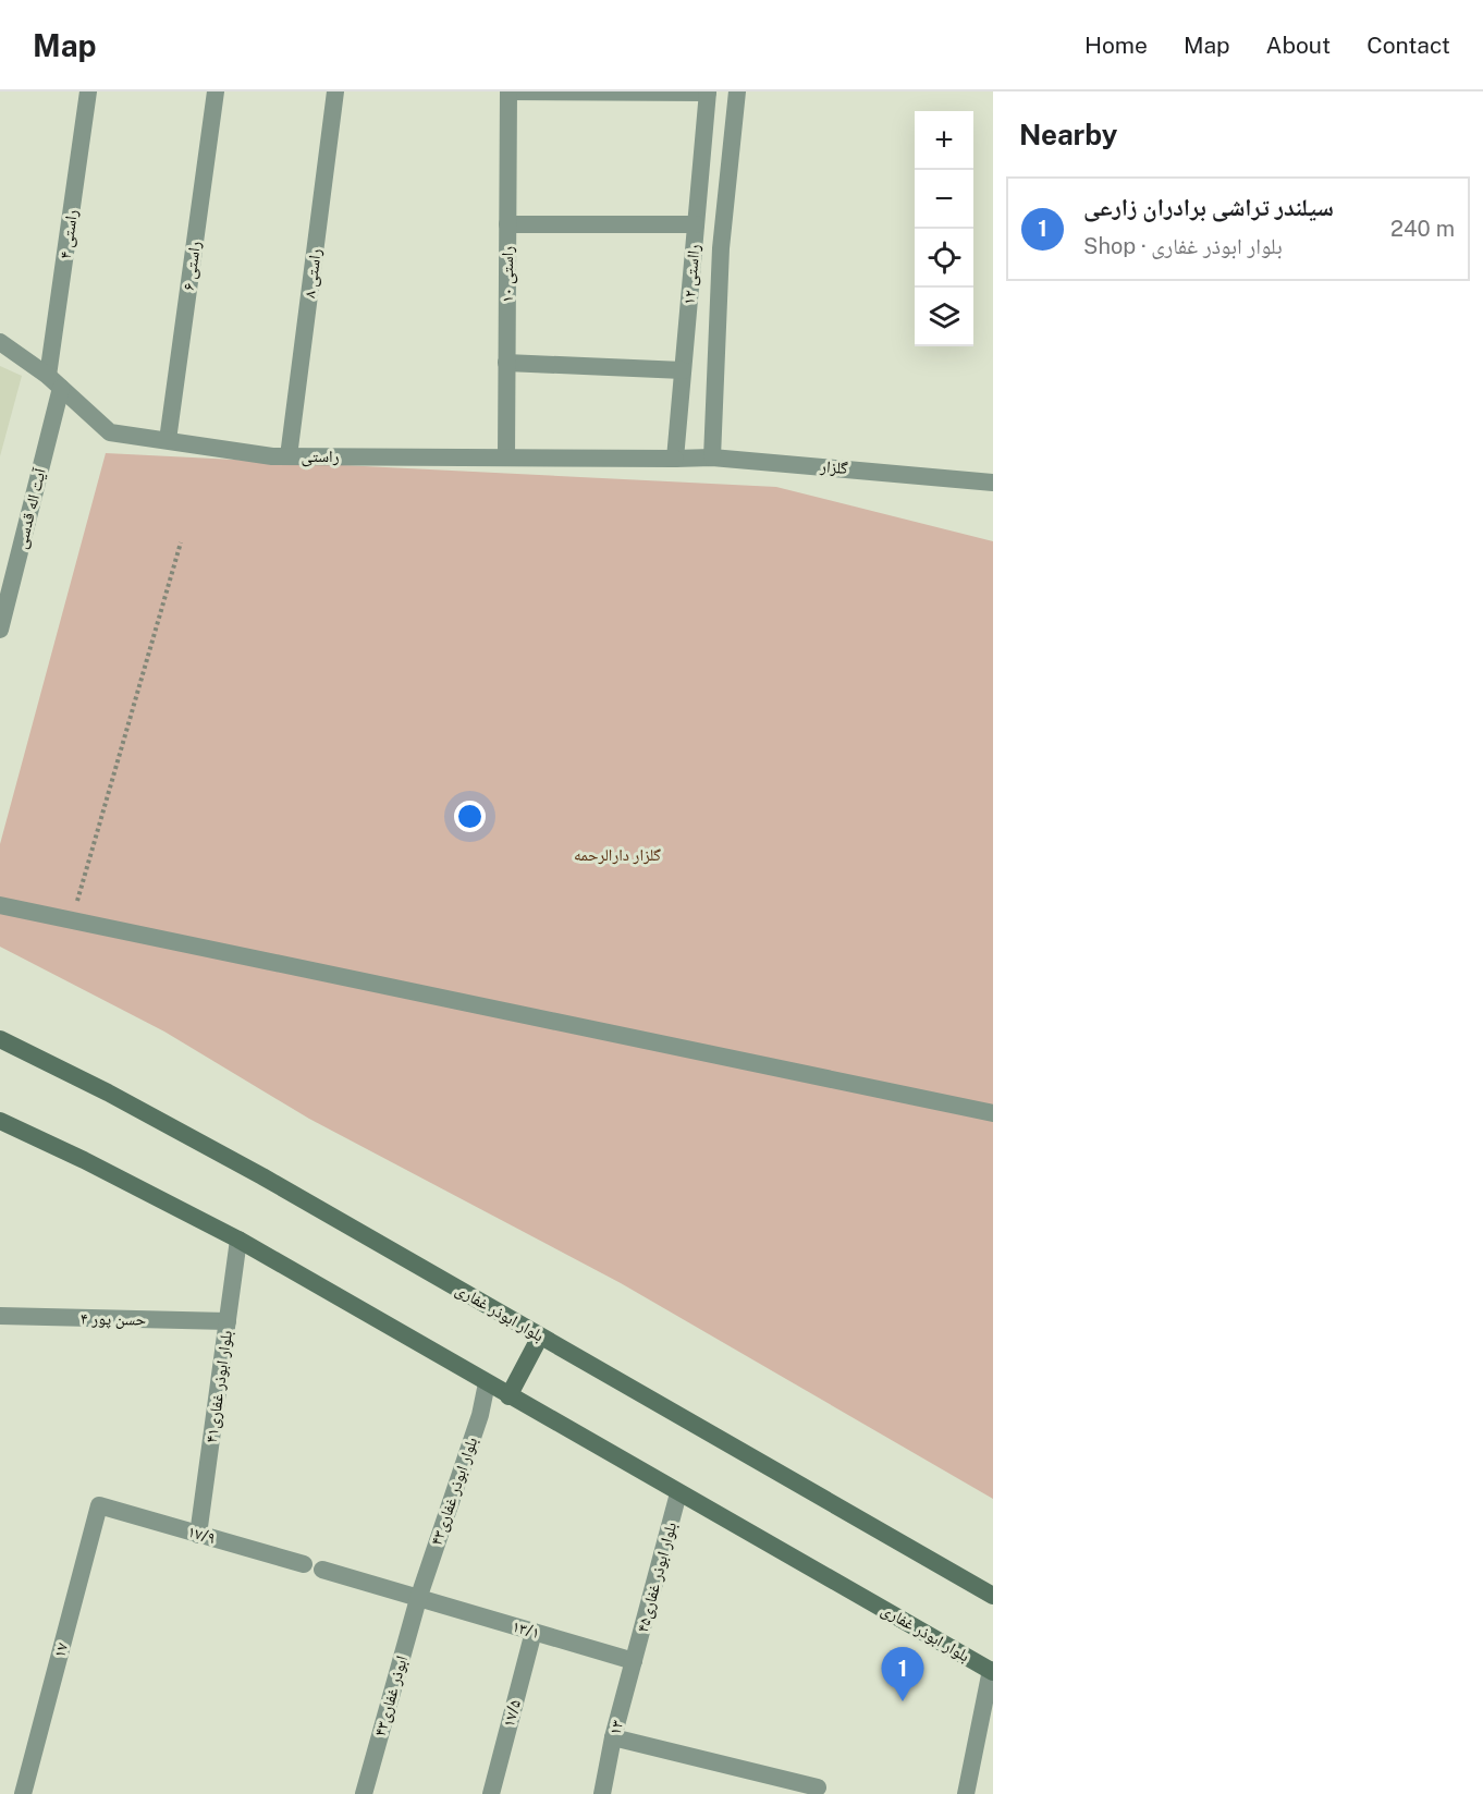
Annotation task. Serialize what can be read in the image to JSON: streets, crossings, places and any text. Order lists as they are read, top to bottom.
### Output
{
  "streets": {
    "main road": ["بلوار ابوذر غفاری"],
    "street": [
      "راستی ۴",
      "راستی ۶",
      "راستی ۸",
      "راستی ۱۰",
      "۱۲ رااستی",
      "راستی",
      "گلزار",
      "آیت اله قدسی",
      "۴ حسن پور",
      "بلوار ابوذر غفاری۴۱",
      "بلوار ابوذر غفاری۴۳",
      "۱۷/۹",
      "بلوار ابوذر غفاری۴۵",
      "۱۳/۱",
      "۱۷",
      "۴۳ابوذر غفاری",
      "۱۷/۵",
      "۱۳"
    ]
  },
  "crossings": [
    ["راستی ۴", "راستی"],
    ["راستی ۴", "آیت اله قدسی"],
    ["راستی ۶", "راستی"],
    ["راستی ۸", "راستی"],
    ["راستی ۱۰", "راستی"],
    ["۱۲ رااستی", "راستی"],
    ["۱۲ رااستی", "گلزار"],
    ["راستی", "گلزار"],
    ["راستی", "آیت اله قدسی"],
    ["بلوار ابوذر غفاری", "بلوار ابوذر غفاری۴۱"],
    ["بلوار ابوذر غفاری", "بلوار ابوذر غفاری۴۳"],
    ["بلوار ابوذر غفاری", "بلوار ابوذر غفاری۴۵"],
    ["۴ حسن پور", "بلوار ابوذر غفاری۴۱"],
    ["بلوار ابوذر غفاری۴۱", "۱۷/۹"],
    ["بلوار ابوذر غفاری۴۳", "۱۳/۱"],
    ["بلوار ابوذر غفاری۴۳", "۴۳ابوذر غفاری"],
    ["۱۷/۹", "۱۷"],
    ["بلوار ابوذر غفاری۴۵", "۱۳/۱"],
    ["بلوار ابوذر غفاری۴۵", "۱۳"],
    ["۱۳/۱", "۴۳ابوذر غفاری"],
    ["۱۳/۱", "۱۷/۵"],
    ["۱۳/۱", "۱۳"]
  ],
  "parks": ["گلزار دارالرحمه"],
  "page": {
    "header": "Map",
    "nav": [
      "Home",
      "Map",
      "About",
      "Contact"
    ],
    "heading": "Nearby",
    "map_buttons": ["+", "−"],
    "list": [
      {
        "mark": "1",
        "name": "سیلندر تراشی برادران زارعی",
        "note": "Shop · بلوار ابوذر غفاری",
        "value": "240 m"
      }
    ],
    "pins": "1"
  }
}
